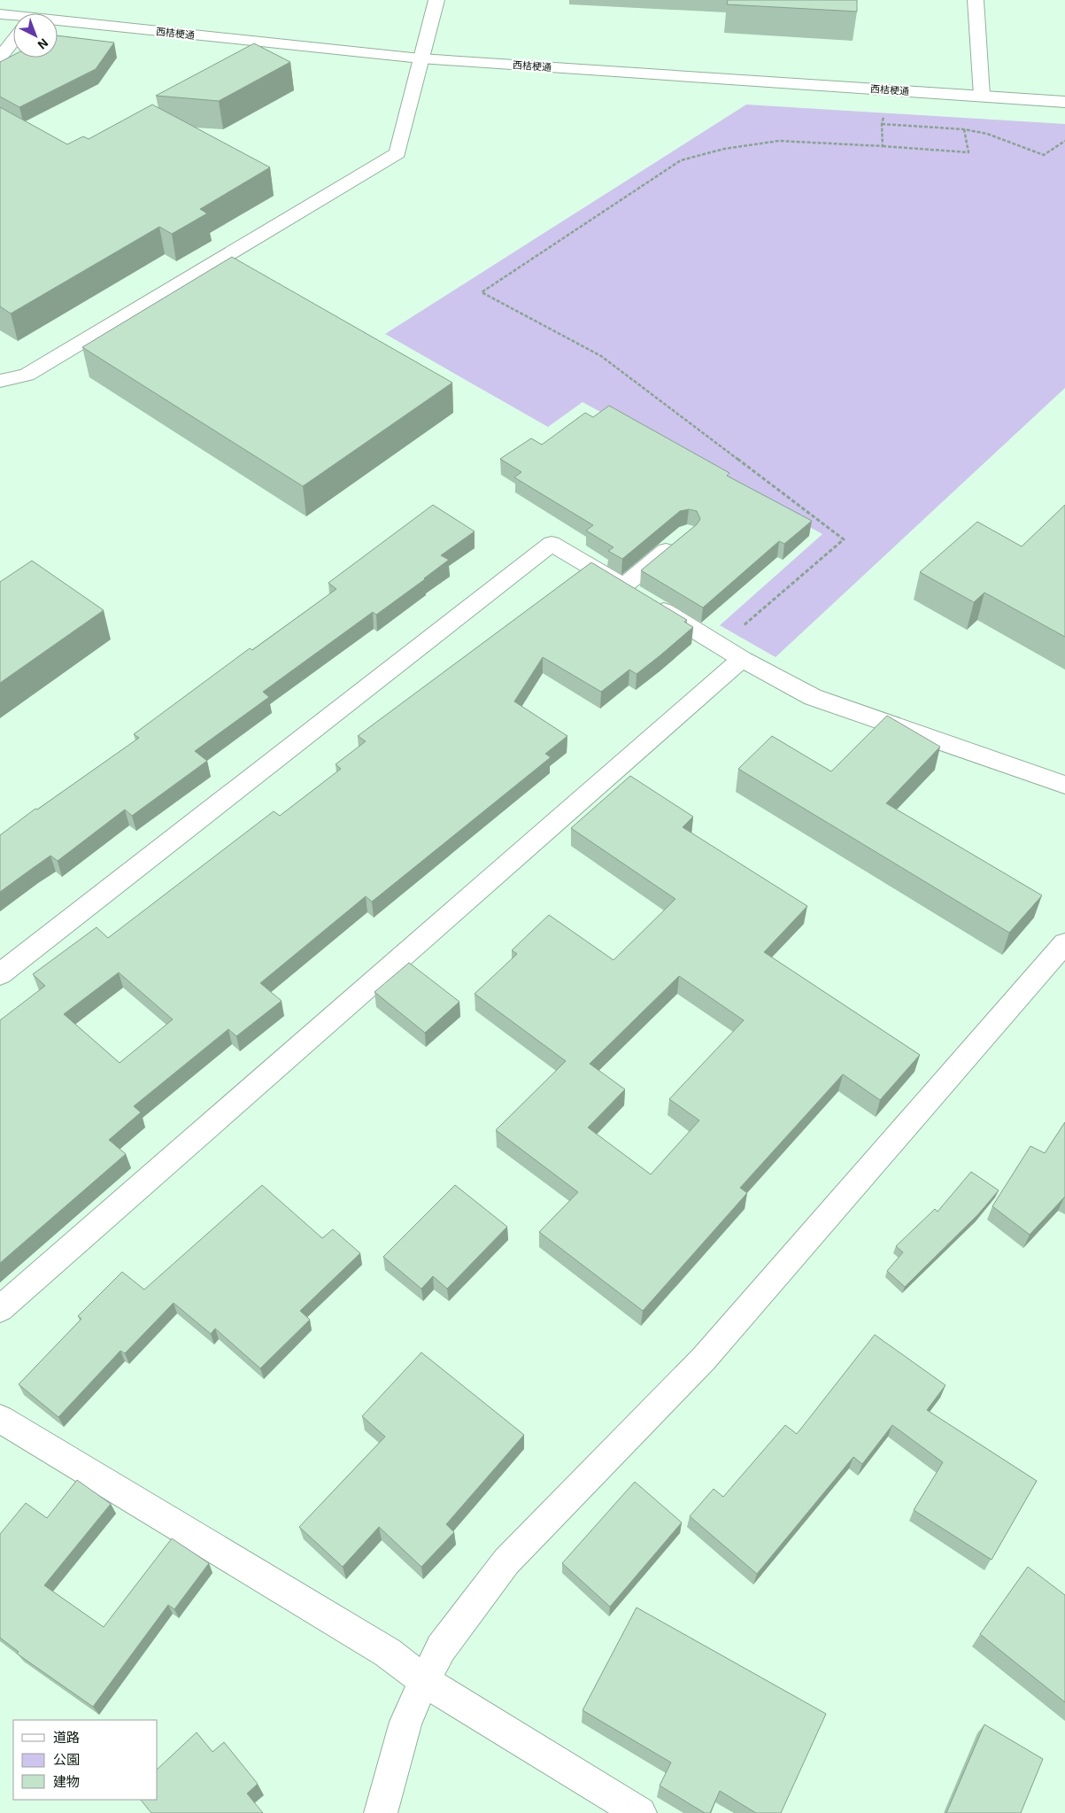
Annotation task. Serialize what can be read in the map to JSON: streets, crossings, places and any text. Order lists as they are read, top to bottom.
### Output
{
  "streets": {
    "street": ["西桔梗通"]
  },
  "legend": ["道路", "公園", "建物"],
  "north": "bottom right"
}
